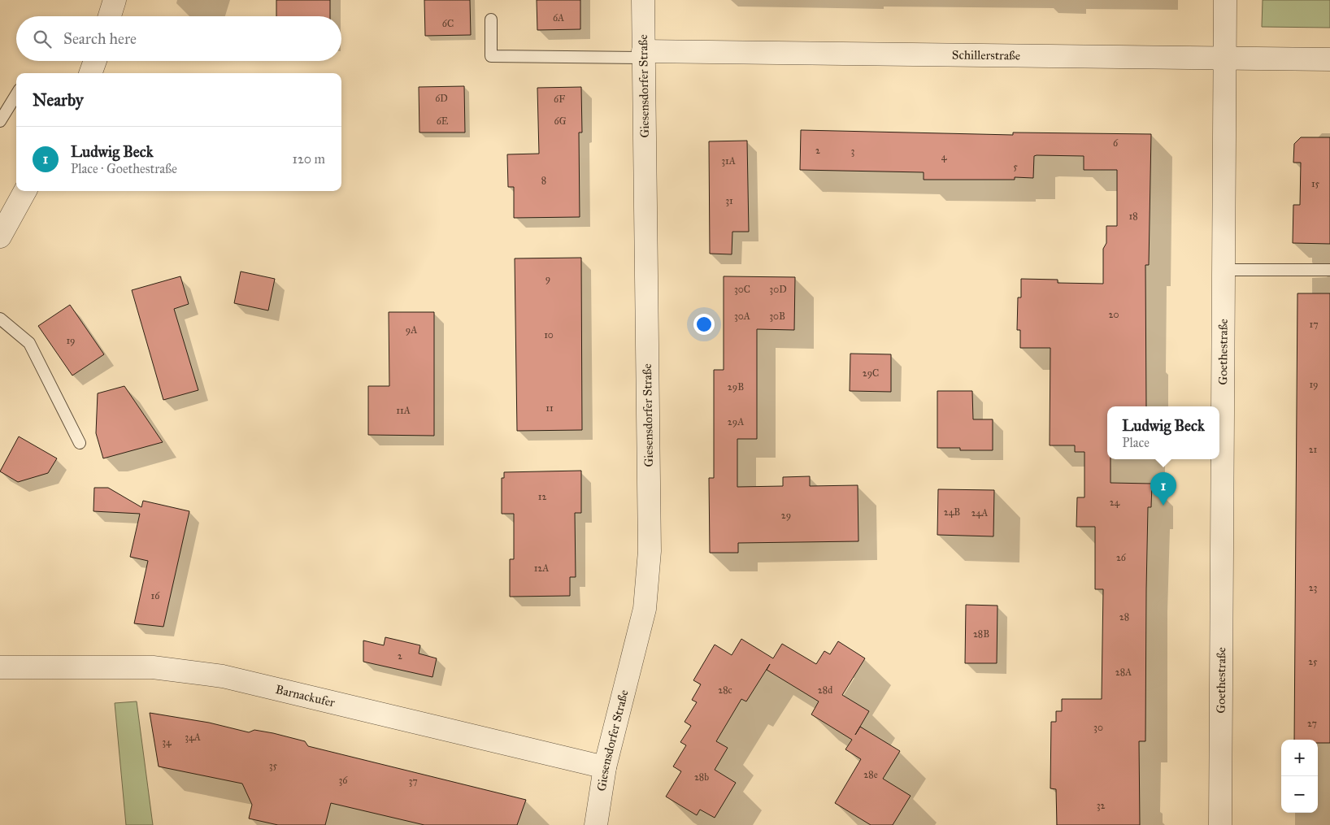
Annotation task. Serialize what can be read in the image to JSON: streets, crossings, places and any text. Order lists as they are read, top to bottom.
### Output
{
  "streets": {
    "street": [
      "Schillerstraße",
      "Giesensdorfer Straße",
      "Goethestraße",
      "Barnackufer"
    ]
  },
  "crossings": [
    ["Schillerstraße", "Giesensdorfer Straße"],
    ["Schillerstraße", "Goethestraße"],
    ["Giesensdorfer Straße", "Barnackufer"]
  ],
  "house_numbers": [
    "6A",
    "6C",
    "6D",
    "6F",
    "6E",
    "6G",
    "6",
    "2",
    "3",
    "4",
    "31A",
    "5",
    "8",
    "15",
    "31",
    "18",
    "9",
    "30C",
    "30D",
    "20",
    "30A",
    "30B",
    "17",
    "9A",
    "10",
    "19",
    "29C",
    "19",
    "29B",
    "11",
    "11A",
    "29A",
    "21",
    "12",
    "24",
    "24B",
    "24A",
    "29",
    "26",
    "12A",
    "23",
    "16",
    "28",
    "28B",
    "2",
    "25",
    "28A",
    "28c",
    "28d",
    "27",
    "30",
    "34A",
    "34",
    "35",
    "28e",
    "28b",
    "36",
    "37",
    "32"
  ],
  "page": {
    "search": "Search here",
    "heading": "Nearby",
    "list": [
      {
        "mark": "1",
        "name": "Ludwig Beck",
        "note": "Place · Goethestraße",
        "value": "120 m"
      }
    ],
    "popup": ["Ludwig Beck", "Place"],
    "pins": "1",
    "map_buttons": ["+", "−"]
  }
}
